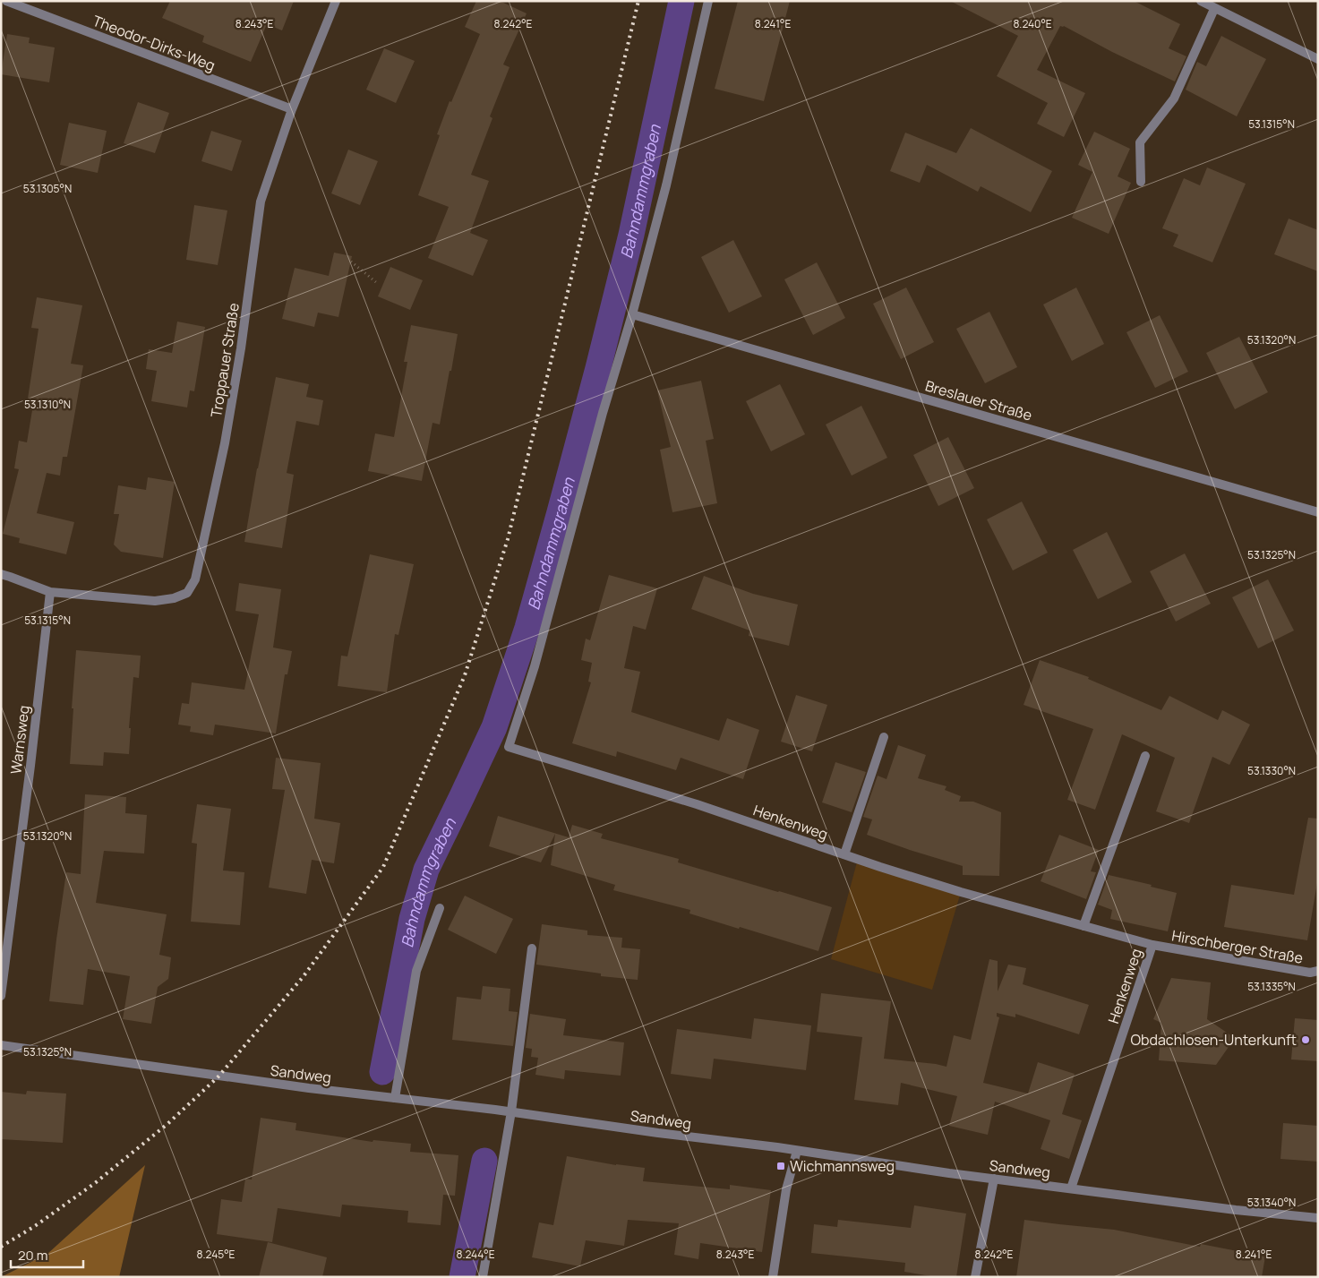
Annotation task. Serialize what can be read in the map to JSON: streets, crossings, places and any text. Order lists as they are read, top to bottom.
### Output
{
  "streets": {
    "street": [
      "Theodor-Dirks-Weg",
      "Troppauer Straße",
      "Breslauer Straße",
      "Warnsweg",
      "Henkenweg",
      "Hirschberger Straße",
      "Sandweg"
    ]
  },
  "crossings": [
    ["Theodor-Dirks-Weg", "Troppauer Straße"],
    ["Troppauer Straße", "Warnsweg"],
    ["Breslauer Straße", "Henkenweg"],
    ["Henkenweg", "Hirschberger Straße"],
    ["Henkenweg", "Sandweg"]
  ],
  "water": ["Bahndammgraben"],
  "places": {
    "other": ["Obdachlosen-Unterkunft"],
    "transit": ["Wichmannsweg"]
  },
  "scale_bar": "20 m",
  "coordinates": [
    "8.243°E",
    "8.242°E",
    "8.241°E",
    "8.240°E",
    "53.1315°N",
    "53.1305°N",
    "53.1320°N",
    "53.1310°N",
    "53.1325°N",
    "53.1330°N",
    "53.1335°N",
    "53.1340°N",
    "8.245°E",
    "8.244°E"
  ]
}
